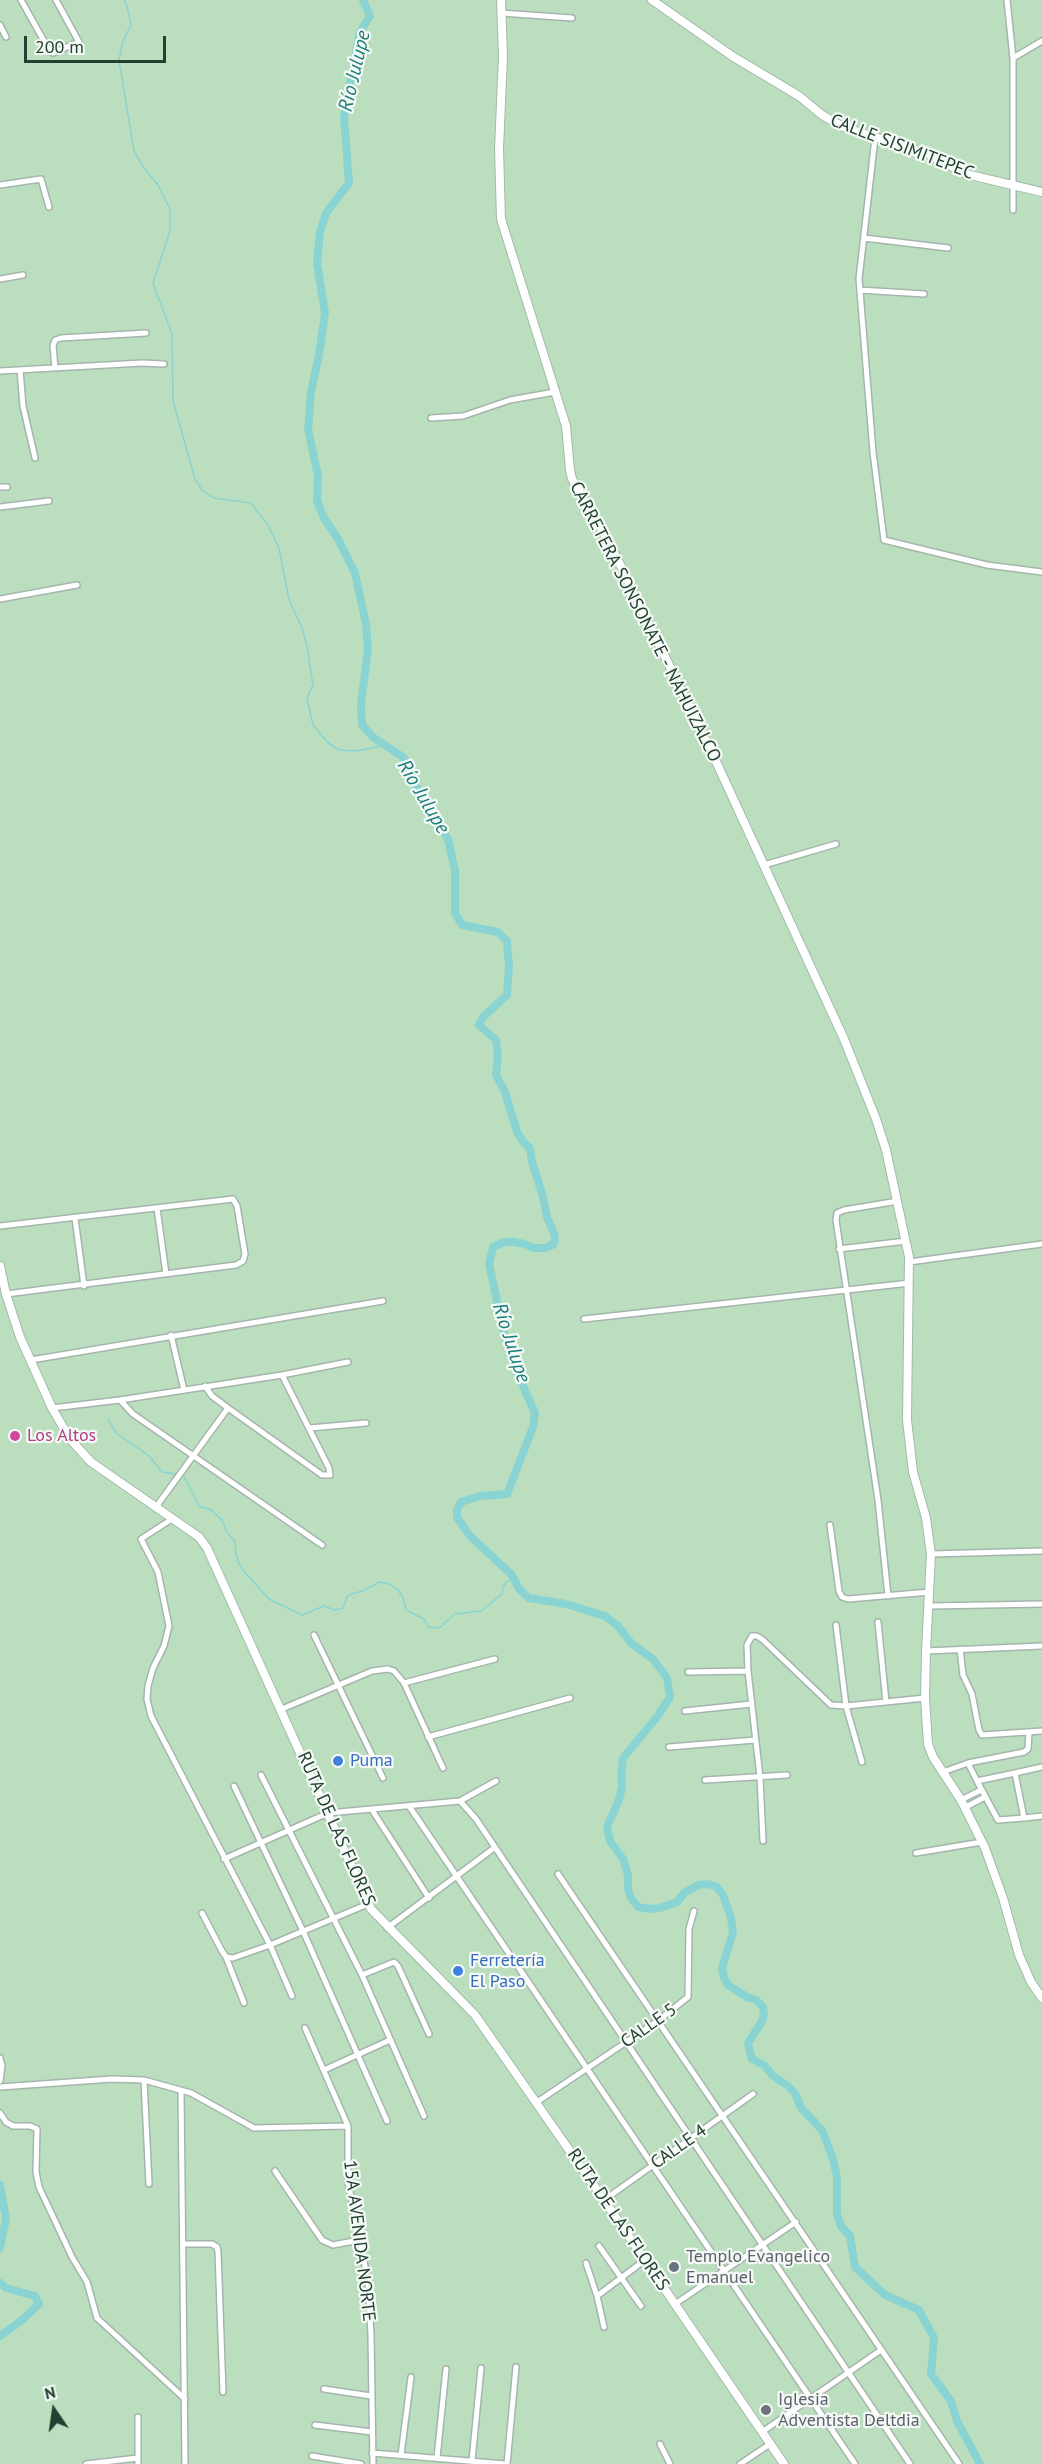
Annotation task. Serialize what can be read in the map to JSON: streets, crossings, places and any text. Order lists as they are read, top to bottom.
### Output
{
  "streets": {
    "street": [
      "CALLE SISIMITEPEC",
      "CARRETERA SONSONATE - NAHUIZALCO",
      "RUTA DE LAS FLORES",
      "CALLE 5",
      "CALLE 4",
      "15A AVENIDA NORTE"
    ]
  },
  "crossings": [
    ["RUTA DE LAS FLORES", "CALLE 5"],
    ["RUTA DE LAS FLORES", "CALLE 4"]
  ],
  "water": ["Río Julupe"],
  "places": [
    "Los Altos",
    "Puma",
    "Ferretería El Paso",
    "Templo Evangelico Emanuel",
    "Iglesia Adventista Deltdia"
  ],
  "scale_bar": "200 m",
  "north": "top"
}
